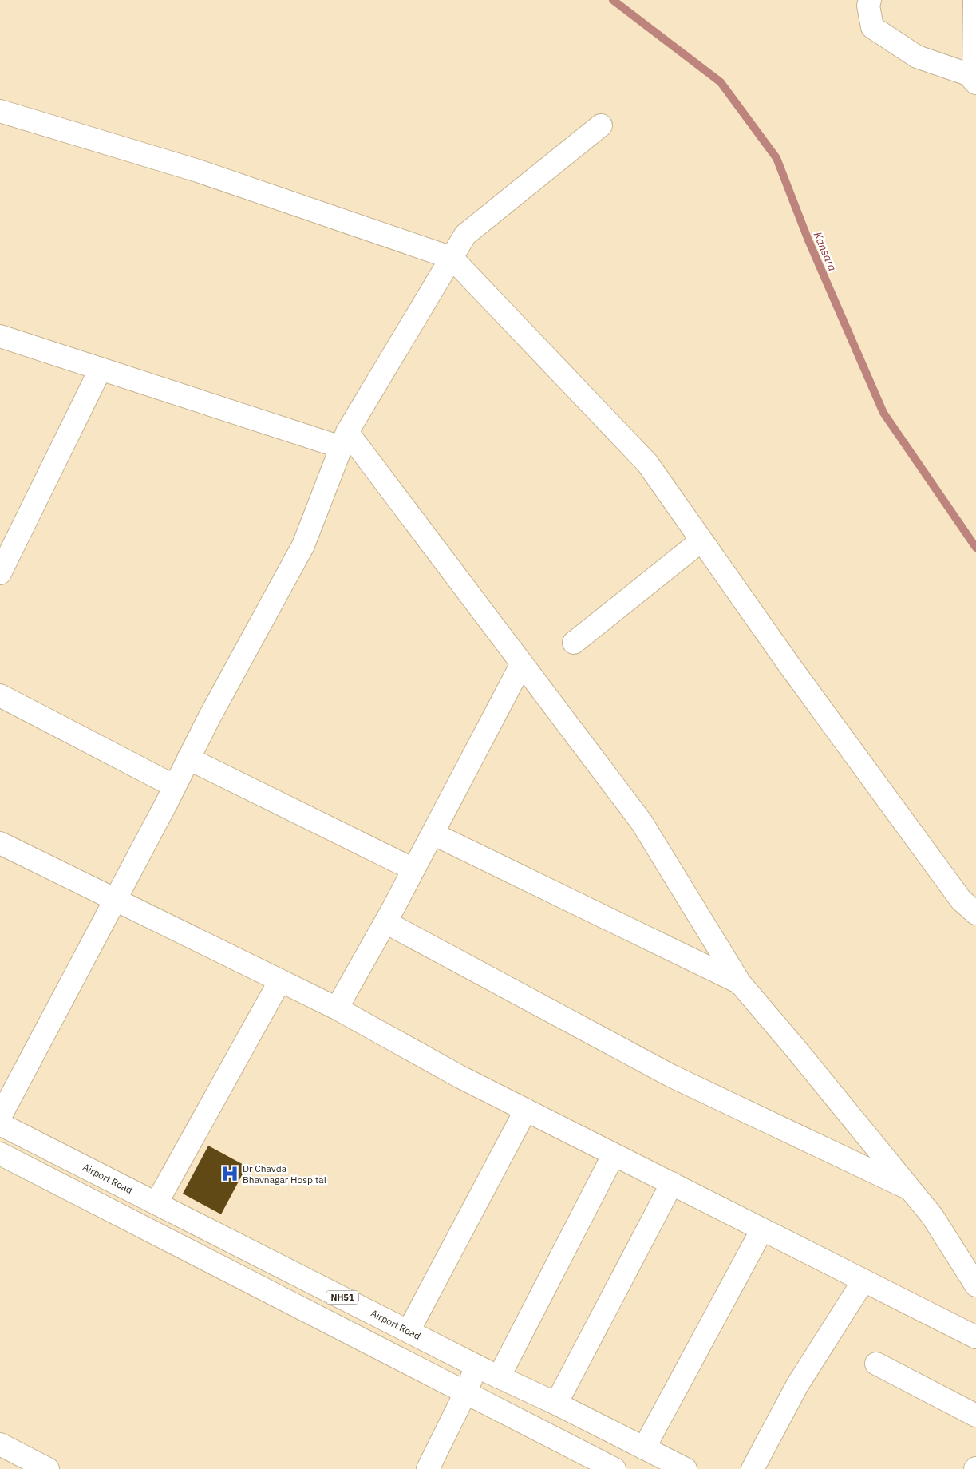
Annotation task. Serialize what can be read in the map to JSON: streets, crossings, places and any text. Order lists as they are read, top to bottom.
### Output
{
  "streets": {
    "main road": ["Airport Road", "NH51"]
  },
  "water": ["Kansara"],
  "places": {
    "hospital": ["Dr Chavda Bhavnagar Hospital"]
  }
}
